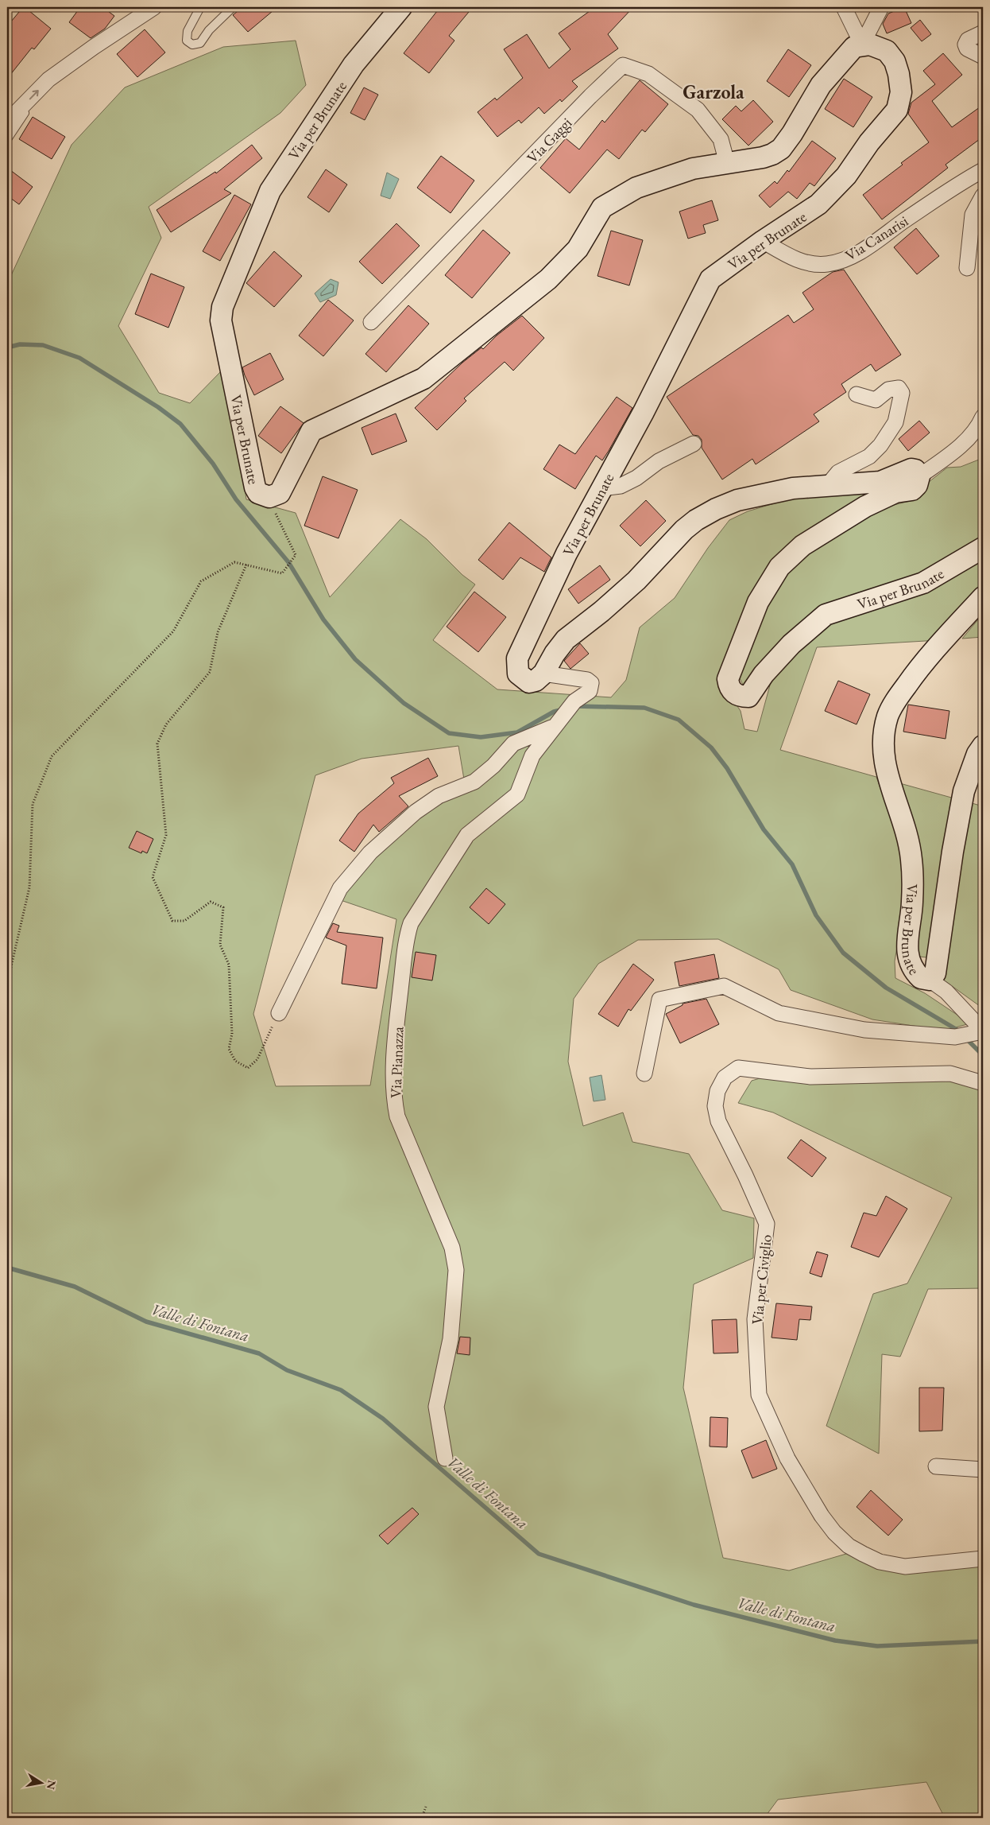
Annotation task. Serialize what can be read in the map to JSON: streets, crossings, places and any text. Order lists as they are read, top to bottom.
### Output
{
  "streets": {
    "street": [
      "Via per Brunate",
      "Via Gaggi",
      "Via Canarisi",
      "Via Pianazza",
      "Via per Civiglio"
    ]
  },
  "crossings": [
    ["Via per Brunate", "Via Gaggi"],
    ["Via per Brunate", "Via Canarisi"],
    ["Via per Brunate", "Via Pianazza"]
  ],
  "districts": ["Garzola"],
  "water": ["Valle di Fontana"],
  "north": "right"
}
